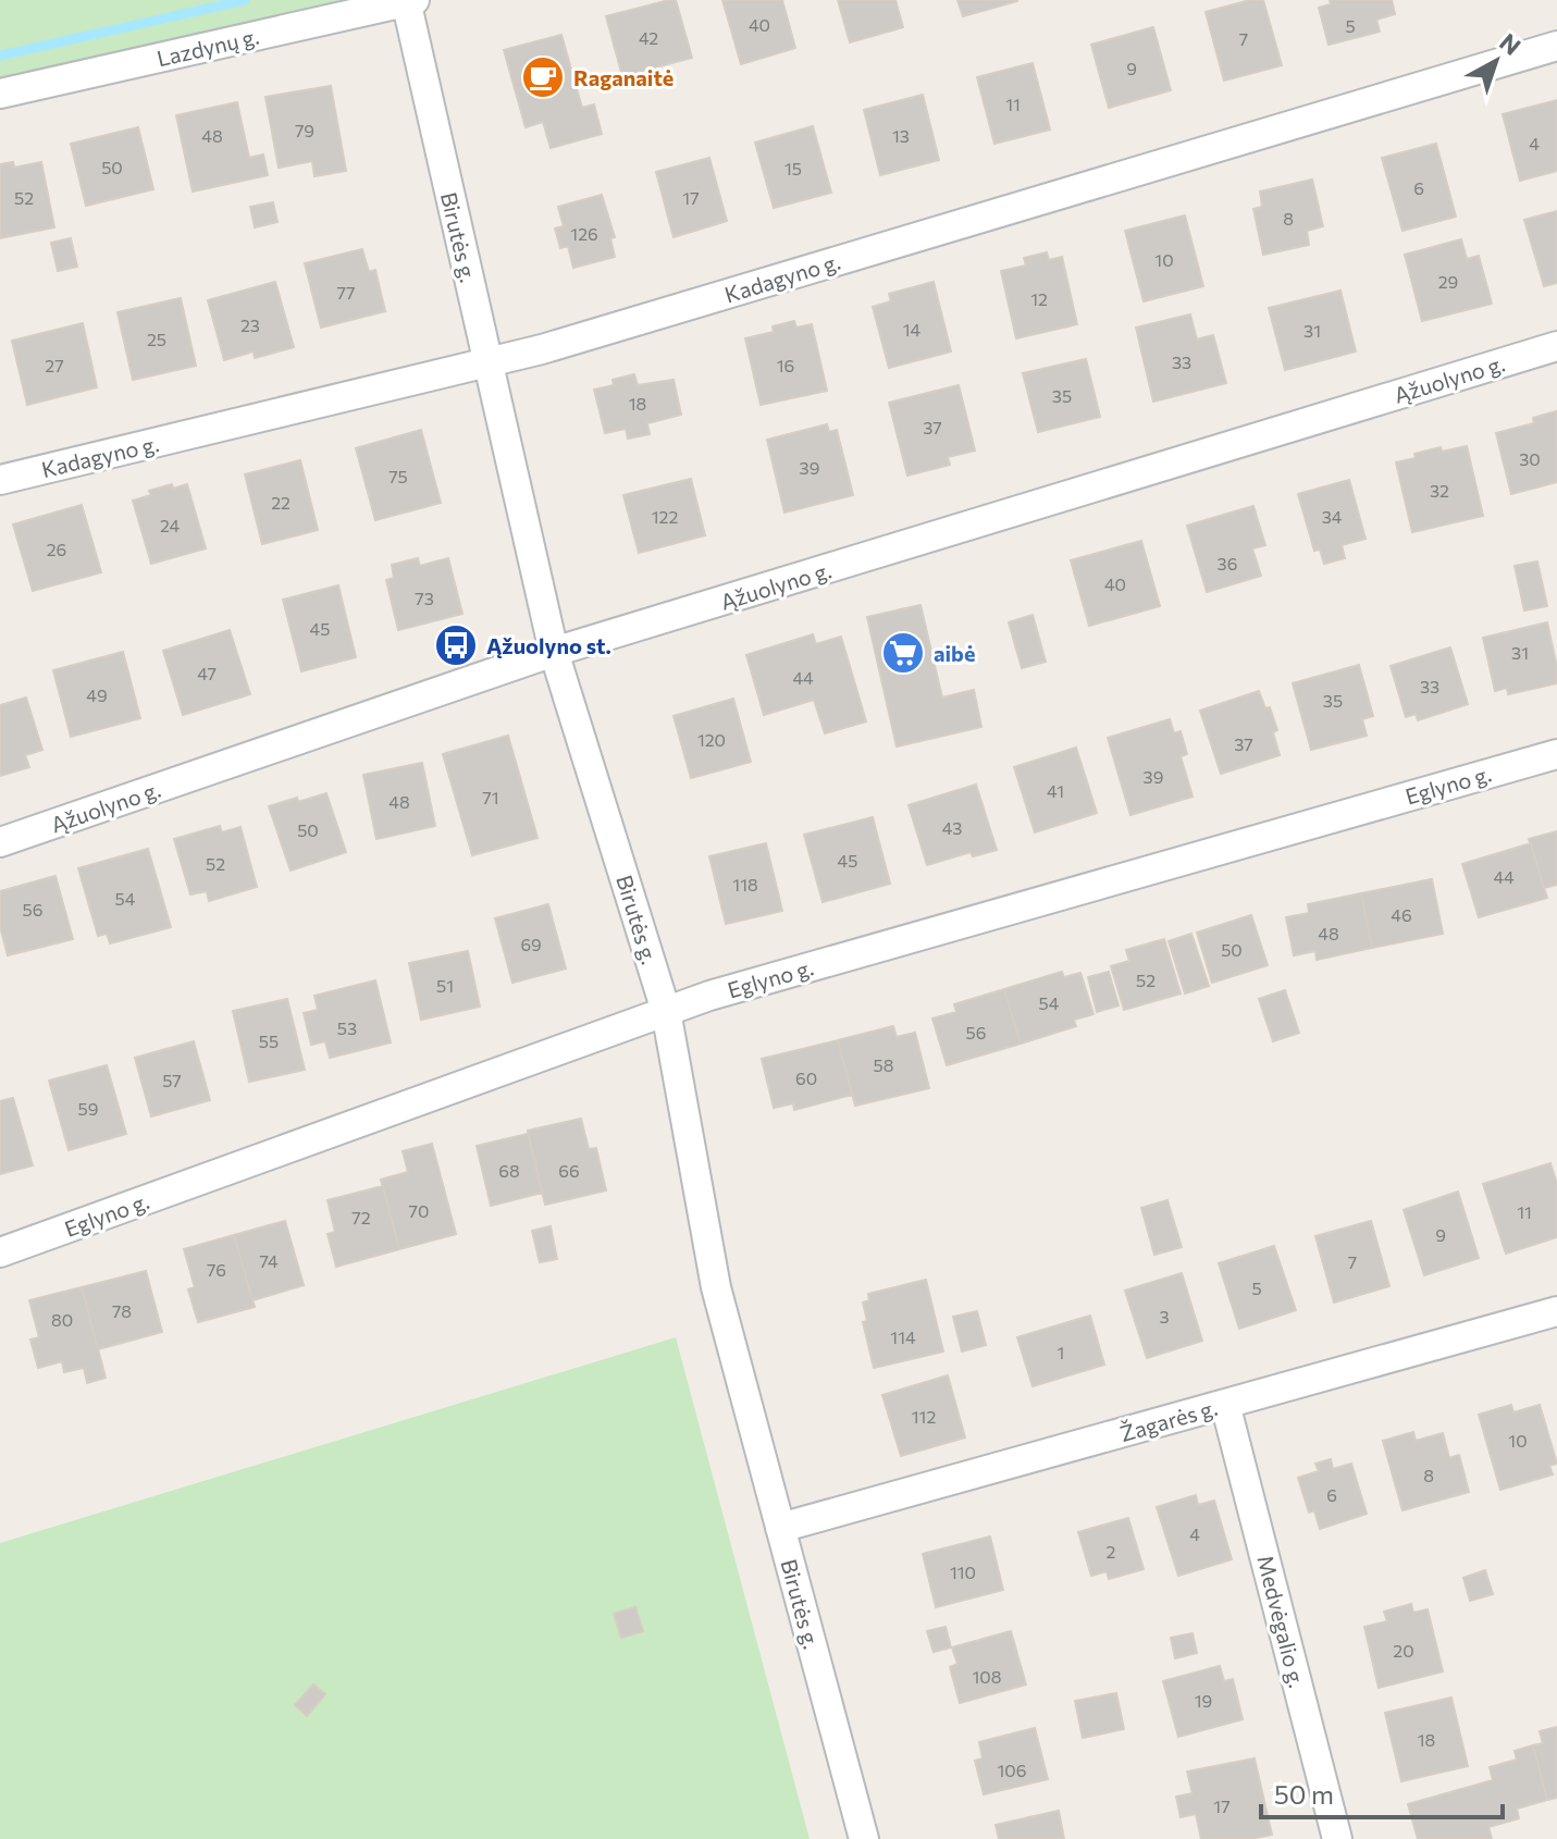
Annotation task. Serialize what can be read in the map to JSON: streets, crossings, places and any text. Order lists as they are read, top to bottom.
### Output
{
  "streets": {
    "street": [
      "Lazdynų g.",
      "Birutės g.",
      "Kadagyno g.",
      "Ąžuolyno g.",
      "Eglyno g.",
      "Žagarės g.",
      "Medvėgalio g."
    ]
  },
  "crossings": [
    ["Lazdynų g.", "Birutės g."],
    ["Birutės g.", "Kadagyno g."],
    ["Birutės g.", "Ąžuolyno g."],
    ["Birutės g.", "Eglyno g."],
    ["Birutės g.", "Žagarės g."],
    ["Žagarės g.", "Medvėgalio g."]
  ],
  "places": {
    "cafe": ["Raganaitė"],
    "bus stop": ["Ąžuolyno st."],
    "supermarket": ["aibė"]
  },
  "house_numbers": [
    "40",
    "5",
    "42",
    "7",
    "9",
    "11",
    "79",
    "48",
    "13",
    "4",
    "50",
    "15",
    "6",
    "52",
    "17",
    "8",
    "126",
    "10",
    "29",
    "77",
    "12",
    "23",
    "14",
    "31",
    "25",
    "33",
    "27",
    "16",
    "35",
    "18",
    "37",
    "30",
    "39",
    "75",
    "32",
    "22",
    "122",
    "34",
    "24",
    "26",
    "36",
    "40",
    "73",
    "45",
    "31",
    "47",
    "44",
    "33",
    "49",
    "35",
    "120",
    "37",
    "39",
    "41",
    "71",
    "48",
    "43",
    "50",
    "45",
    "52",
    "44",
    "118",
    "54",
    "56",
    "46",
    "48",
    "69",
    "50",
    "52",
    "51",
    "54",
    "53",
    "56",
    "55",
    "58",
    "60",
    "57",
    "59",
    "68",
    "66",
    "70",
    "11",
    "72",
    "9",
    "74",
    "7",
    "76",
    "5",
    "78",
    "3",
    "80",
    "114",
    "1",
    "112",
    "10",
    "8",
    "6",
    "4",
    "2",
    "110",
    "20",
    "108",
    "19",
    "18",
    "106",
    "17"
  ],
  "scale_bar": "50 m",
  "north": "top right"
}
